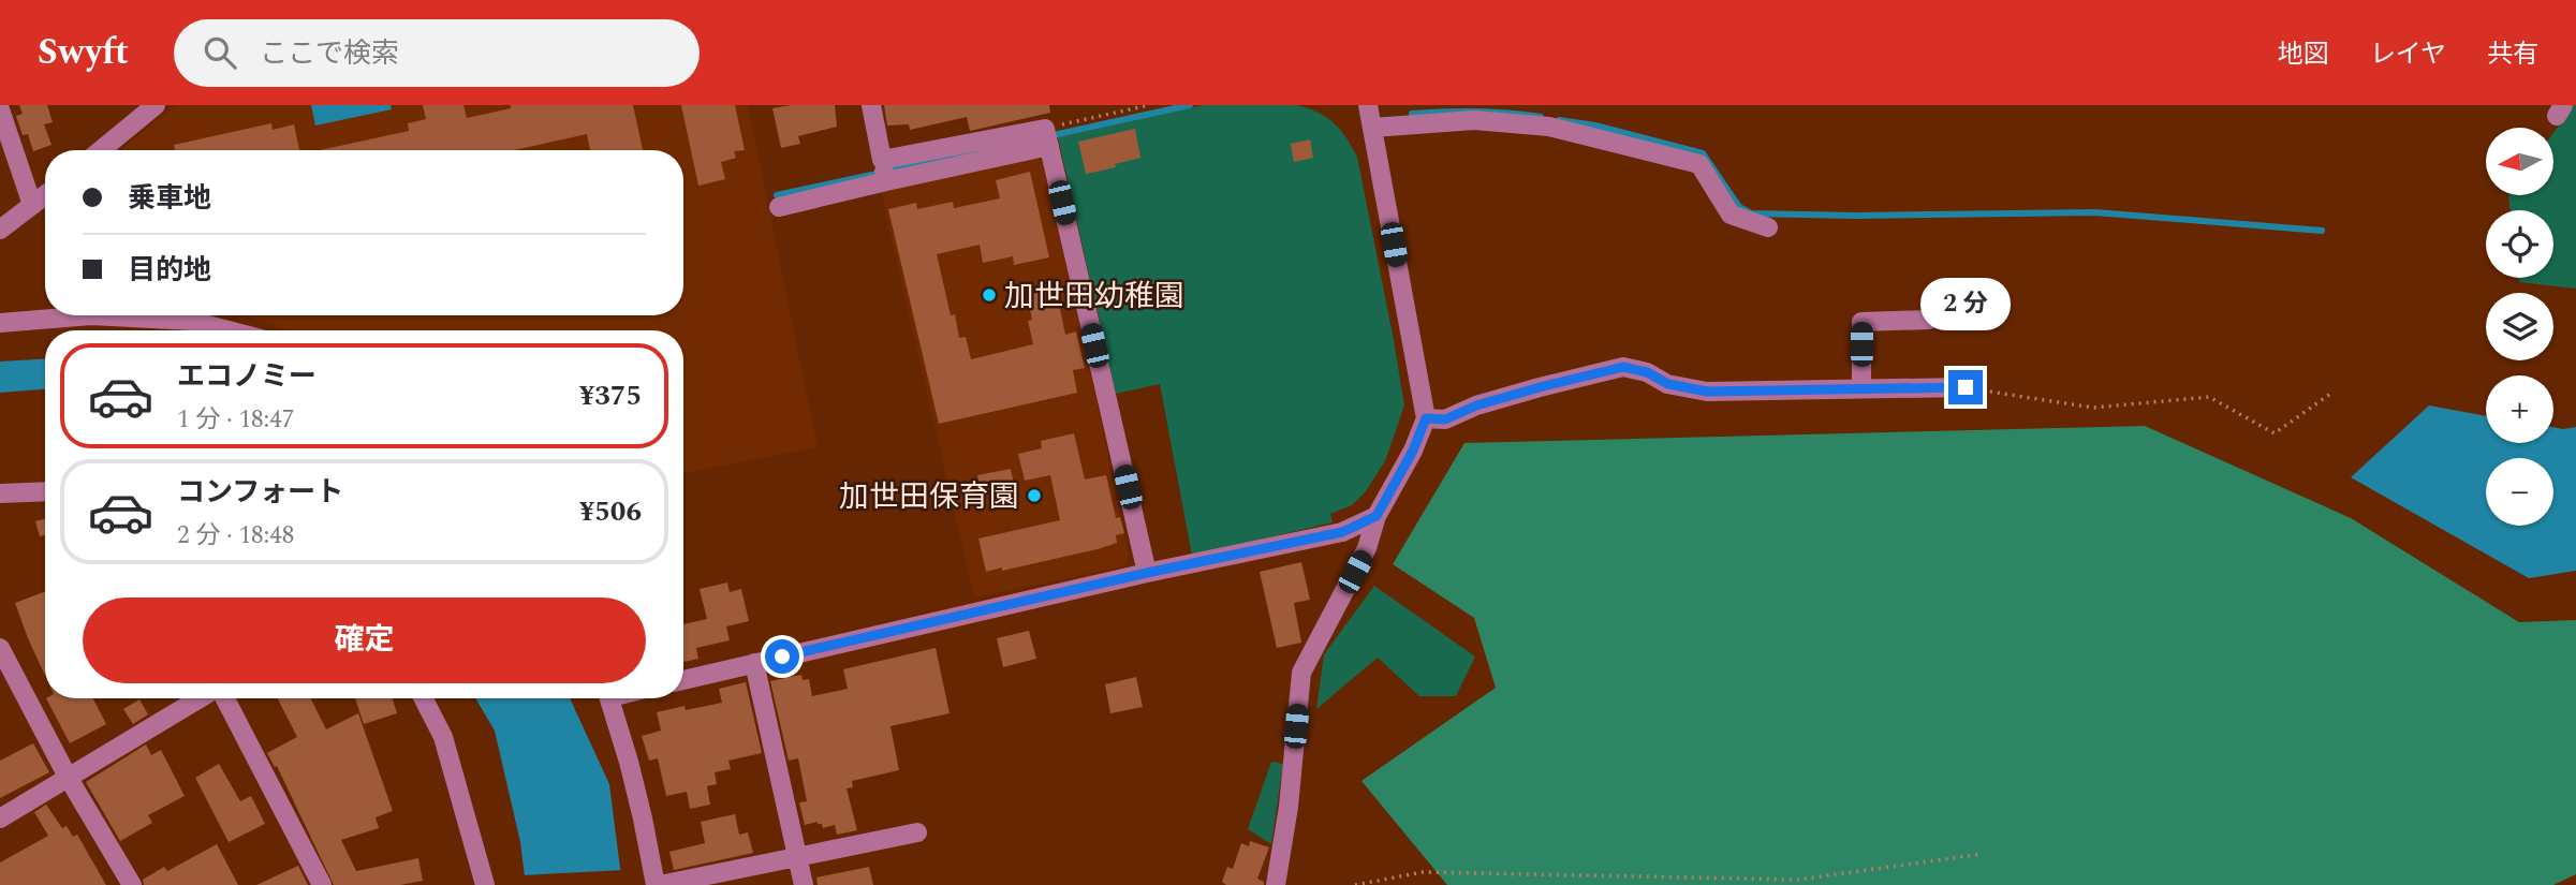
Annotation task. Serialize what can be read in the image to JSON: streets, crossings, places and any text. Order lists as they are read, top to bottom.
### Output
{
  "places": ["加世田幼稚園", "加世田保育園"],
  "north": "left",
  "page": {
    "header": "Swyft",
    "search": "ここで検索",
    "nav": ["地図", "レイヤ", "共有"],
    "map_buttons": ["+", "−"],
    "banner": ["乗車地", "目的地"],
    "bubble": "2 分",
    "list": [
      {
        "name": "エコノミー",
        "note": "1 分 · 18:47",
        "value": "¥375"
      },
      {
        "name": "コンフォート",
        "note": "2 分 · 18:48",
        "value": "¥506"
      }
    ],
    "buttons": "確定"
  }
}
